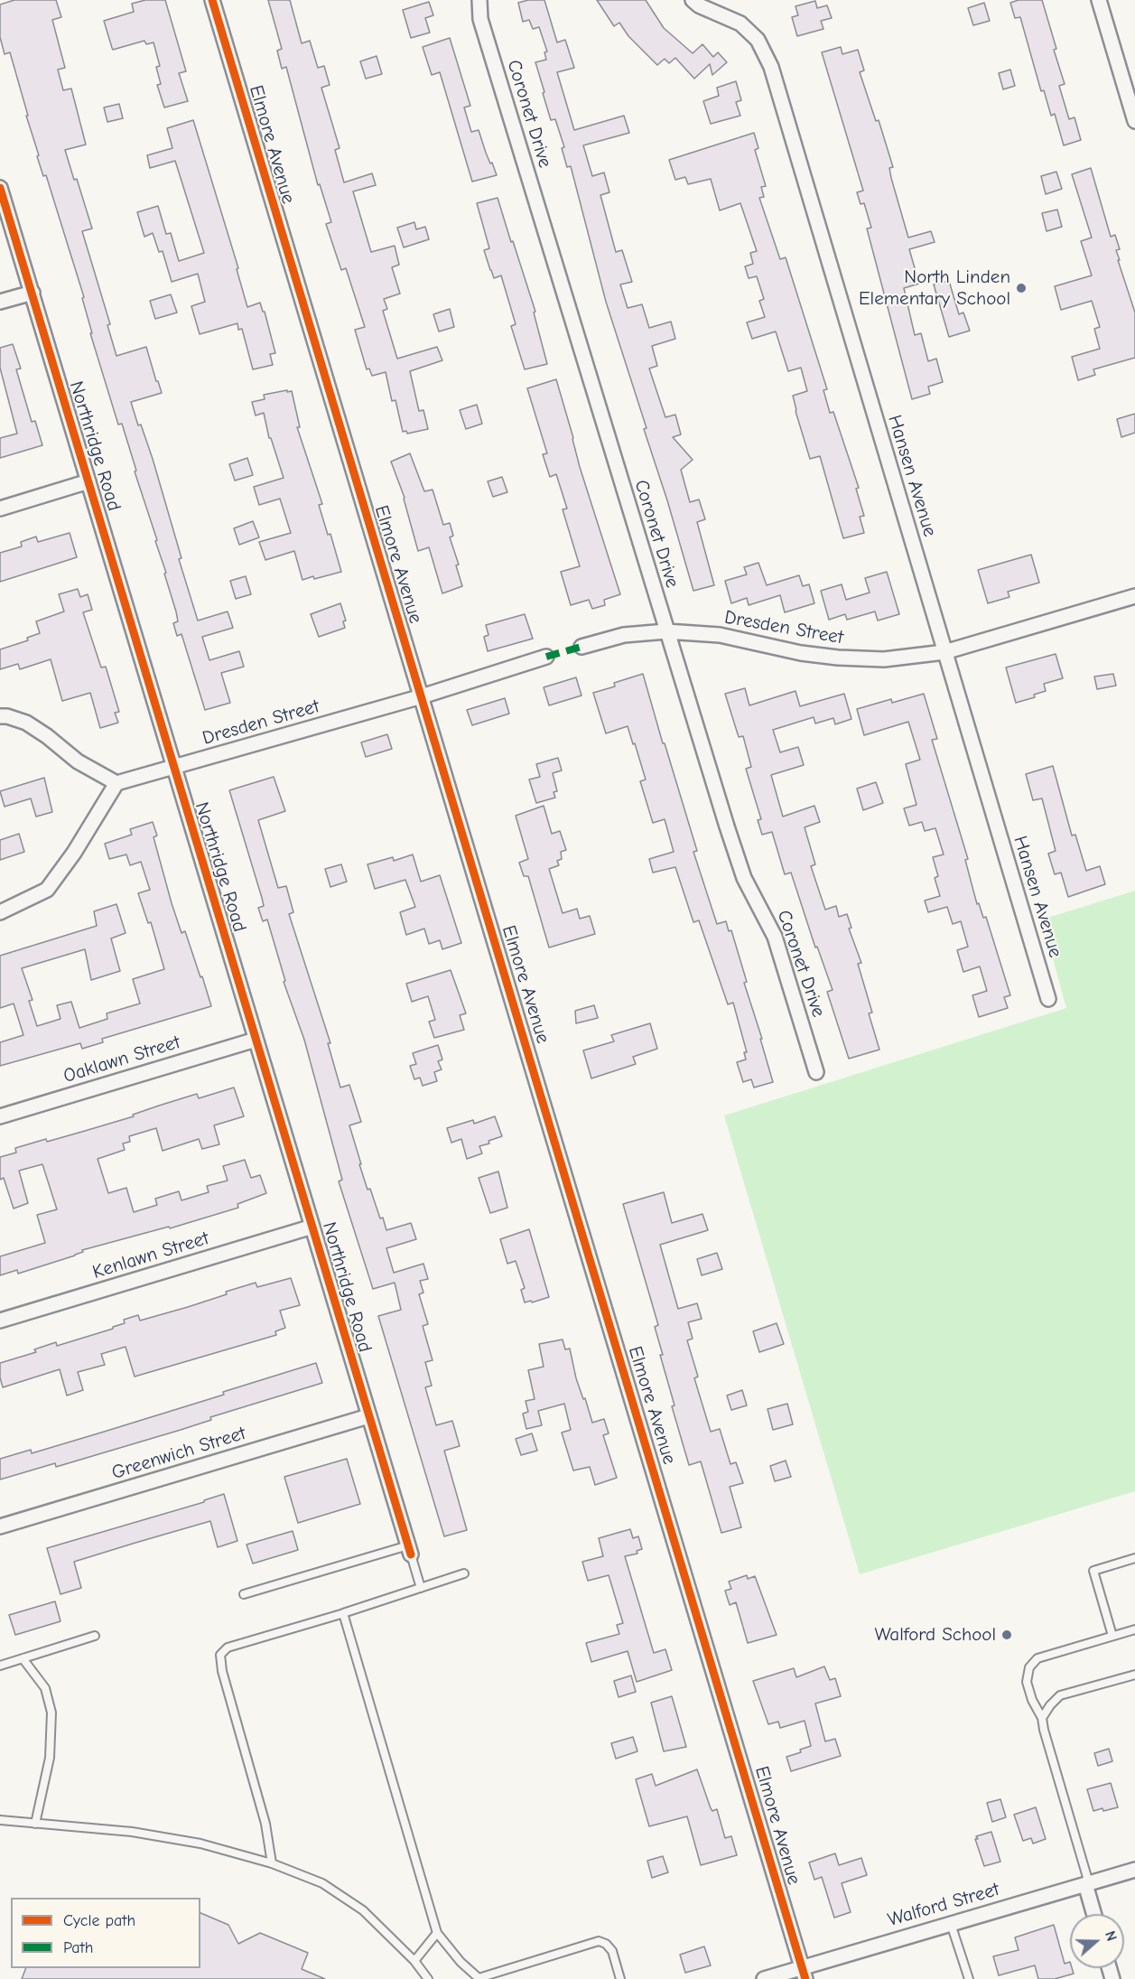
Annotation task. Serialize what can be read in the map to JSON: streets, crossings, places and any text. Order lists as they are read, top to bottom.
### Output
{
  "streets": {
    "street": [
      "Coronet Drive",
      "Elmore Avenue",
      "Northridge Road",
      "Hansen Avenue",
      "Dresden Street",
      "Oaklawn Street",
      "Kenlawn Street",
      "Greenwich Street",
      "Walford Street"
    ]
  },
  "crossings": [
    ["Coronet Drive", "Dresden Street"],
    ["Elmore Avenue", "Dresden Street"],
    ["Elmore Avenue", "Walford Street"],
    ["Northridge Road", "Dresden Street"],
    ["Northridge Road", "Oaklawn Street"],
    ["Northridge Road", "Kenlawn Street"],
    ["Northridge Road", "Greenwich Street"],
    ["Hansen Avenue", "Dresden Street"]
  ],
  "places": ["North Linden Elementary School", "Walford School"],
  "legend": ["Cycle path", "Path"],
  "north": "right"
}
